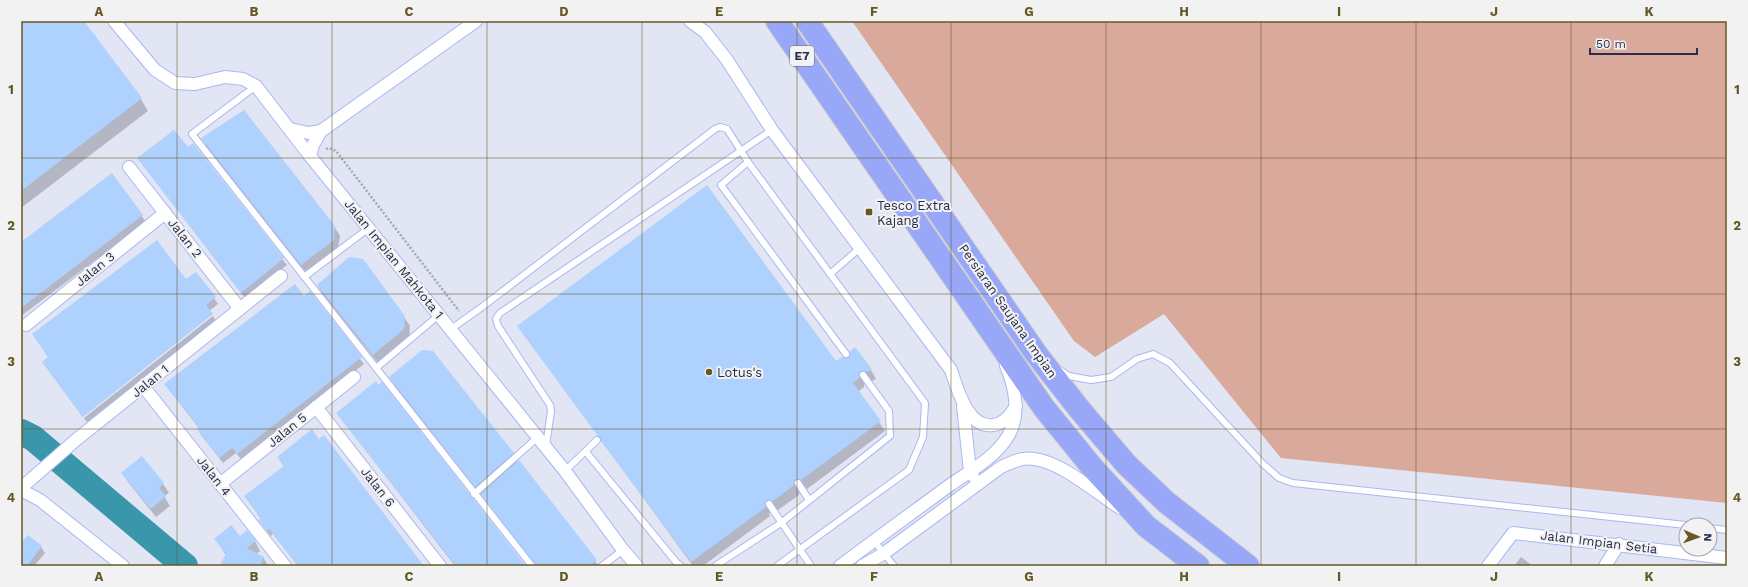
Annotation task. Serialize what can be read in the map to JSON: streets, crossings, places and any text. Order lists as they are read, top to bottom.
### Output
{
  "streets": {
    "highway": ["E7", "Persiaran Saujana Impian"],
    "street": [
      "Jalan 2",
      "Jalan Impian Mahkota 1",
      "Jalan 3",
      "Jalan 1",
      "Jalan 5",
      "Jalan 4",
      "Jalan 6",
      "Jalan Impian Setia"
    ]
  },
  "crossings": [
    ["Jalan 2", "Jalan 3"],
    ["Jalan 2", "Jalan 1"],
    ["Jalan 1", "Jalan 4"],
    ["Jalan 5", "Jalan 4"],
    ["Jalan 5", "Jalan 6"]
  ],
  "places": {
    "transit": ["Tesco Extra Kajang"],
    "other": ["Lotus's"]
  },
  "scale_bar": "50 m",
  "north": "right",
  "grid": {
    "columns": [
      "A",
      "B",
      "C",
      "D",
      "E",
      "F",
      "G",
      "H",
      "I",
      "J",
      "K"
    ],
    "rows": [
      "1",
      "2",
      "3",
      "4"
    ]
  }
}
